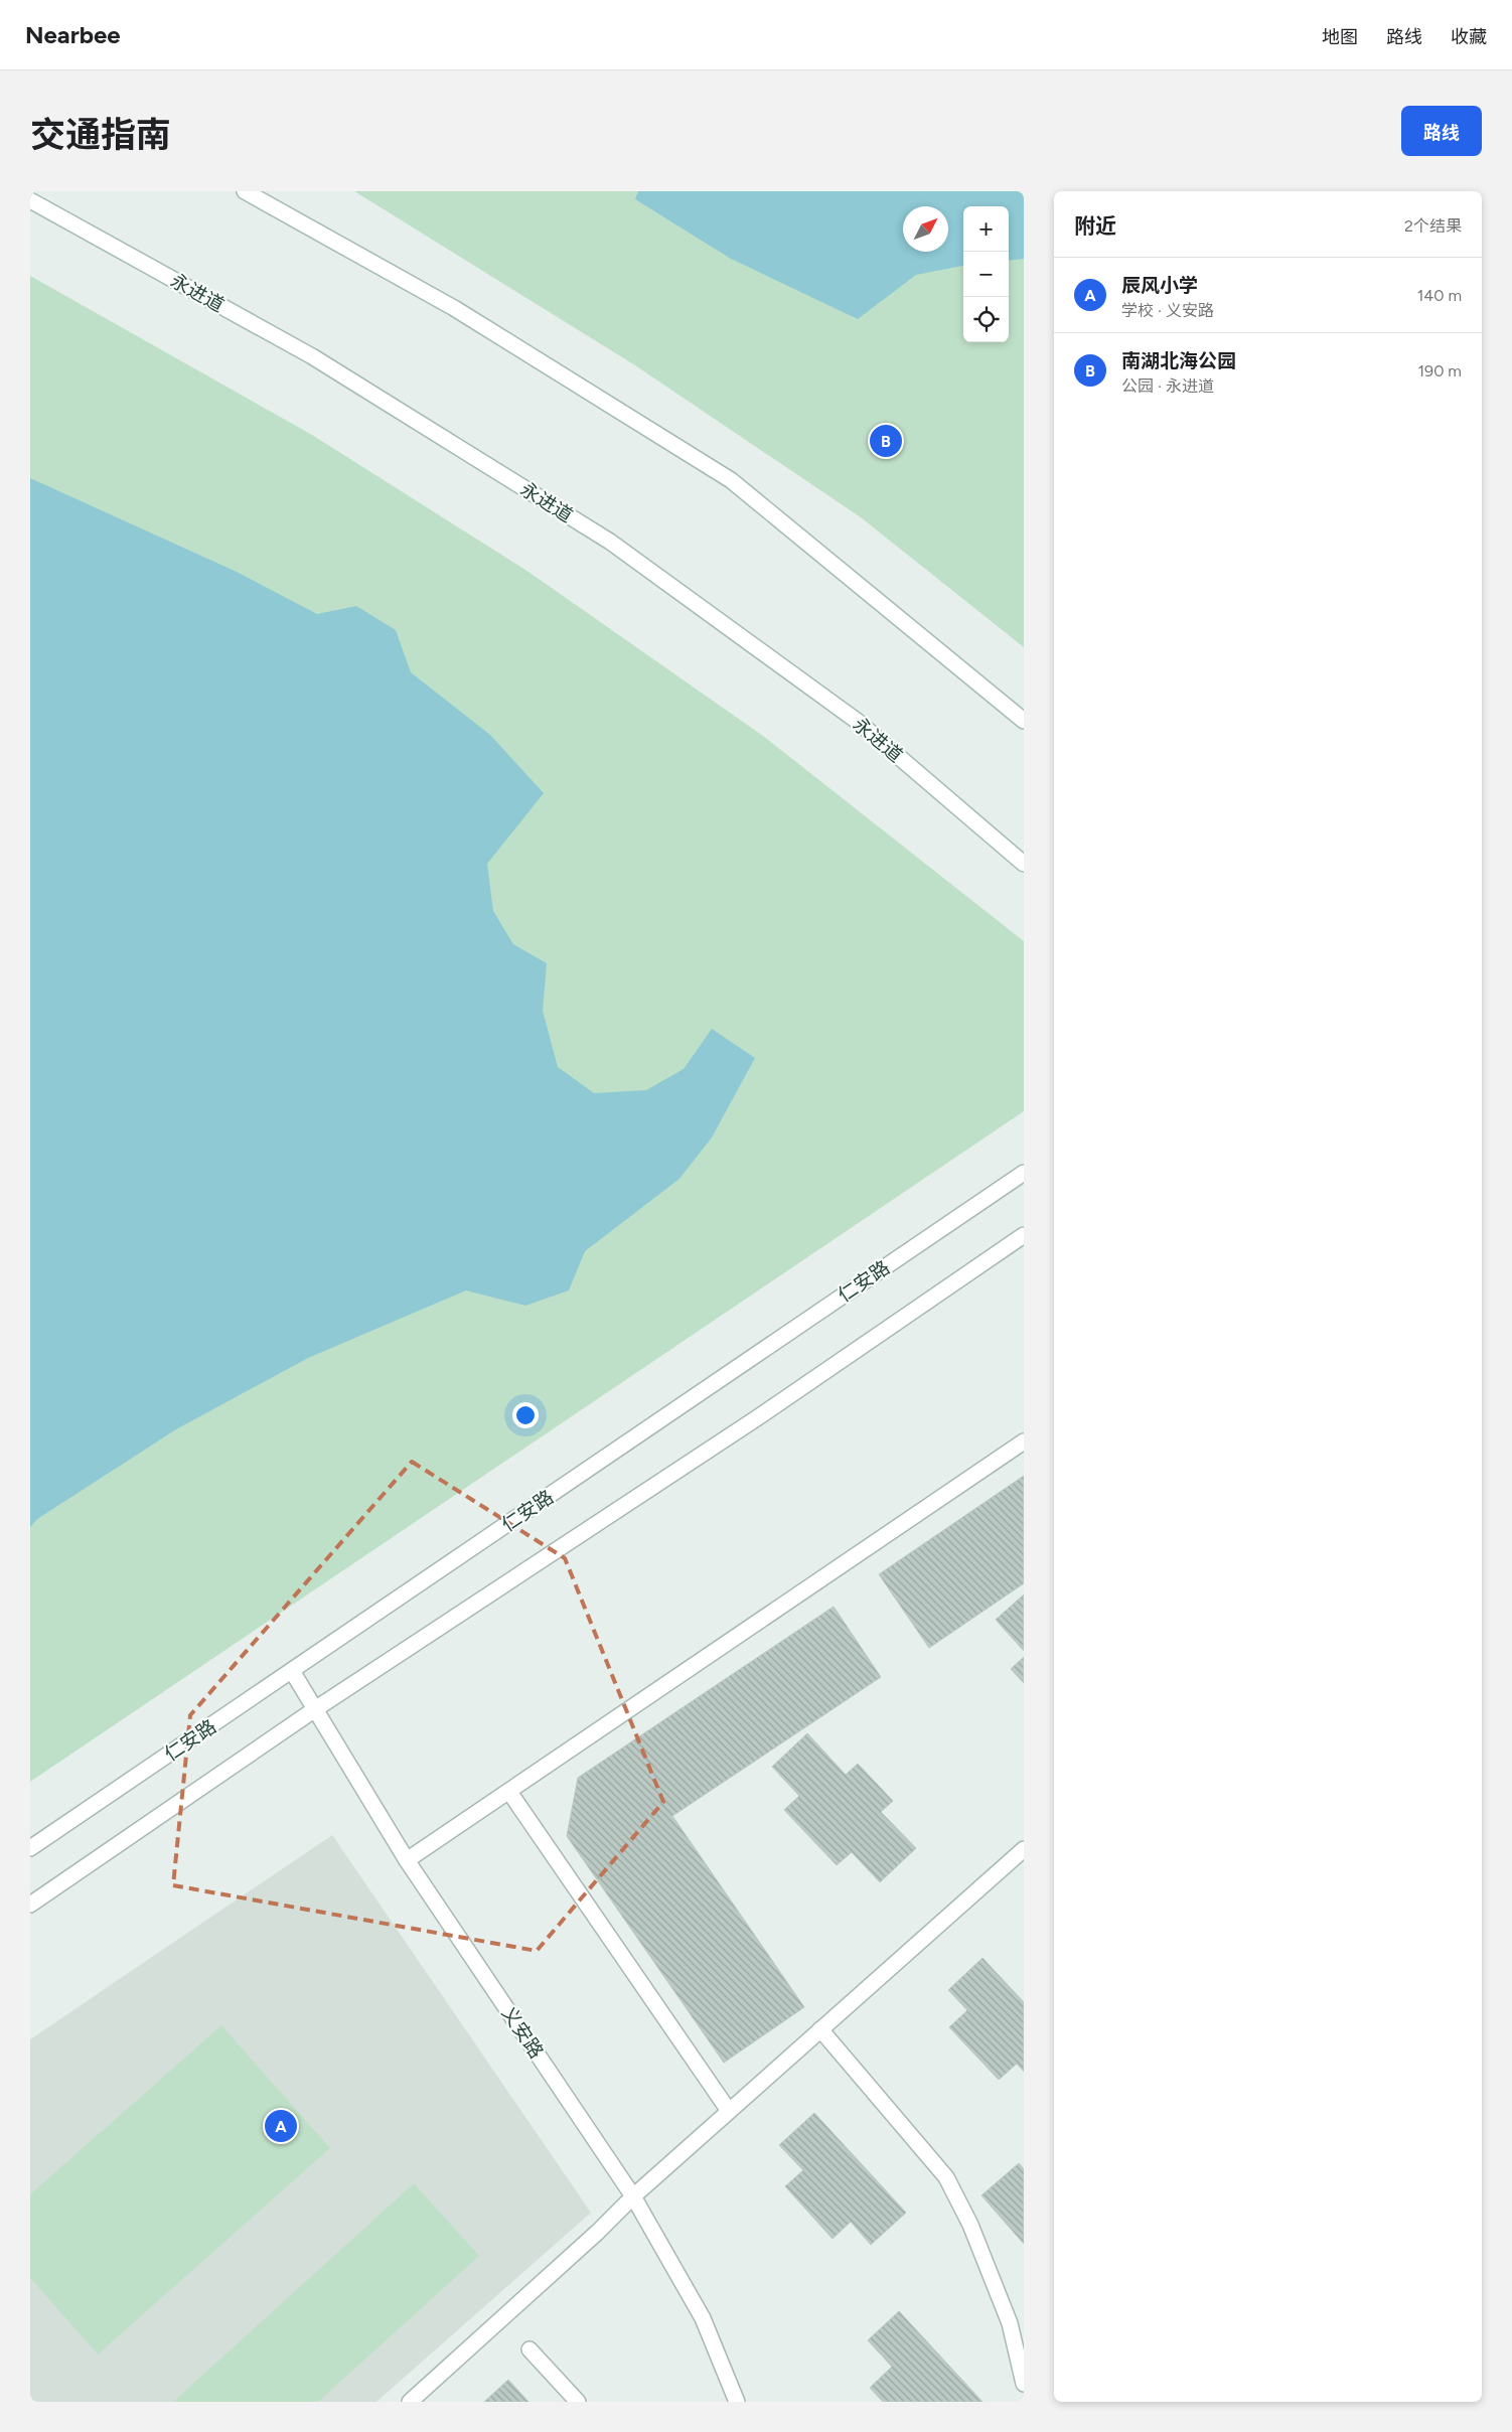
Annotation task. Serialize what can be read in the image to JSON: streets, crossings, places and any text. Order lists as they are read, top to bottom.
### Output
{
  "streets": {
    "street": ["永进道", "仁安路", "义安路"]
  },
  "crossings": [
    ["仁安路", "义安路"]
  ],
  "north": "top right",
  "page": {
    "header": "Nearbee",
    "nav": ["地图", "路线", "收藏"],
    "title": "交通指南",
    "buttons": "路线",
    "heading": ["附近", "2个结果"],
    "map_buttons": ["+", "−"],
    "list": [
      {
        "mark": "A",
        "name": "辰风小学",
        "note": "学校 · 义安路",
        "value": "140 m"
      },
      {
        "mark": "B",
        "name": "南湖北海公园",
        "note": "公园 · 永进道",
        "value": "190 m"
      }
    ],
    "pins": ["B", "A"]
  }
}
